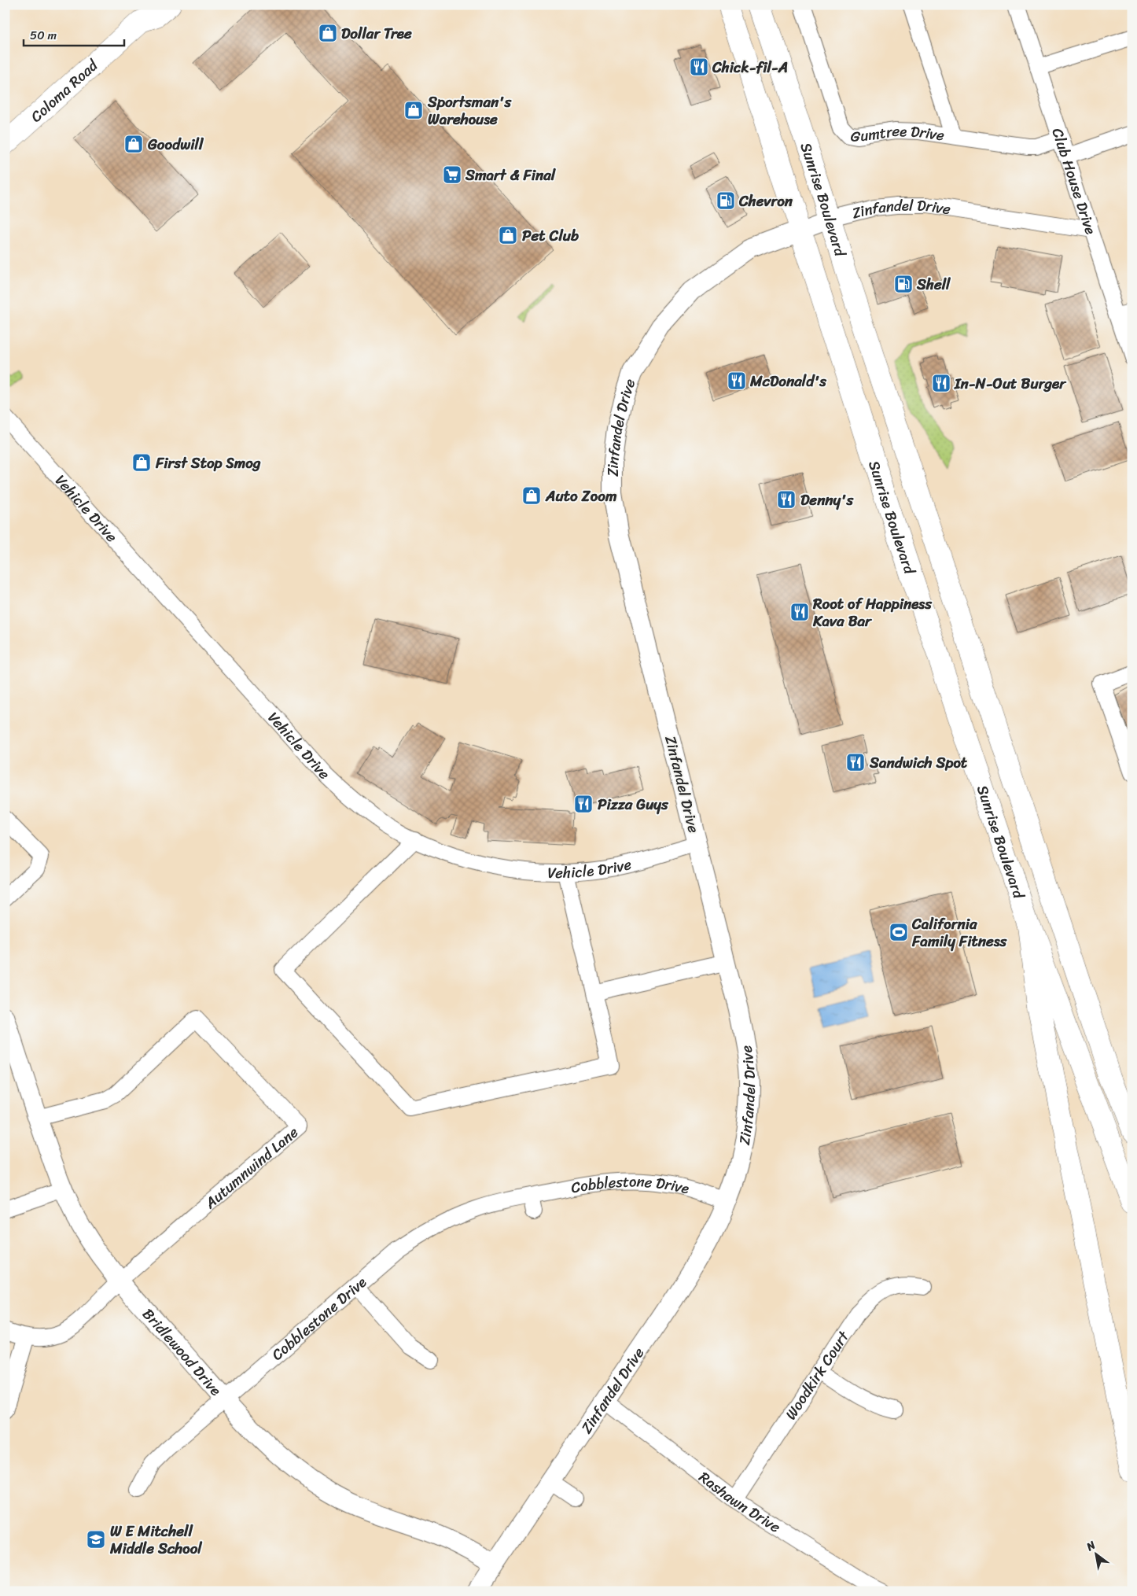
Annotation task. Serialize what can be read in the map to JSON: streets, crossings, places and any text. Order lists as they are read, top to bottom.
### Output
{
  "streets": {
    "main road": ["Coloma Road", "Sunrise Boulevard"],
    "street": [
      "Gumtree Drive",
      "Club House Drive",
      "Zinfandel Drive",
      "Vehicle Drive",
      "Autumnwind Lane",
      "Cobblestone Drive",
      "Bridlewood Drive",
      "Woodkirk Court",
      "Rashawn Drive"
    ]
  },
  "crossings": [
    ["Gumtree Drive", "Club House Drive"],
    ["Club House Drive", "Zinfandel Drive"],
    ["Sunrise Boulevard", "Zinfandel Drive"],
    ["Zinfandel Drive", "Vehicle Drive"],
    ["Zinfandel Drive", "Cobblestone Drive"],
    ["Zinfandel Drive", "Bridlewood Drive"],
    ["Zinfandel Drive", "Rashawn Drive"],
    ["Autumnwind Lane", "Bridlewood Drive"],
    ["Cobblestone Drive", "Bridlewood Drive"],
    ["Woodkirk Court", "Rashawn Drive"]
  ],
  "places": {
    "shop": [
      "Dollar Tree",
      "Sportsman's Warehouse",
      "Goodwill",
      "Pet Club",
      "First Stop Smog",
      "Auto Zoom"
    ],
    "restaurant": [
      "Chick-fil-A",
      "McDonald's",
      "In-N-Out Burger",
      "Denny's",
      "Root of Happiness Kava Bar",
      "Sandwich Spot",
      "Pizza Guys"
    ],
    "supermarket": ["Smart & Final"],
    "fuel station": ["Chevron", "Shell"],
    "sports": ["California Family Fitness"],
    "school or university": ["W E Mitchell Middle School"]
  },
  "scale_bar": "50 m",
  "north": "top left"
}
